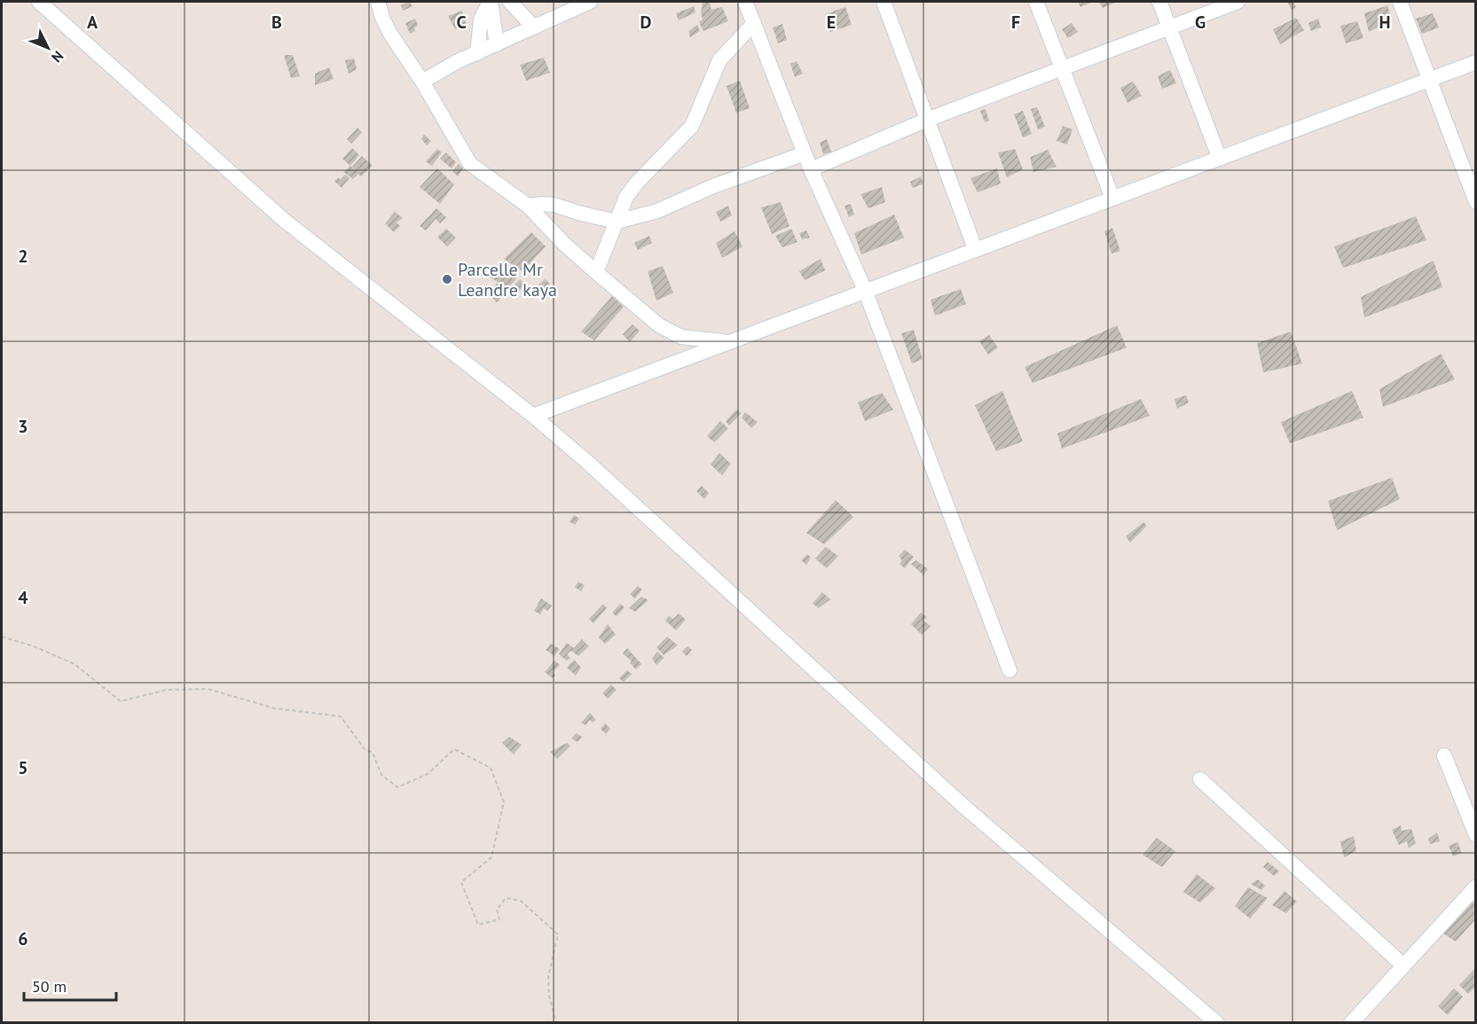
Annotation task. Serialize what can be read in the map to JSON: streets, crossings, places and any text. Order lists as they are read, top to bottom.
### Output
{
  "places": ["Parcelle Mr Leandre kaya"],
  "scale_bar": "50 m",
  "north": "bottom right",
  "grid": {
    "columns": [
      "A",
      "B",
      "C",
      "D",
      "E",
      "F",
      "G",
      "H"
    ],
    "rows": [
      "2",
      "3",
      "4",
      "5",
      "6"
    ]
  }
}
